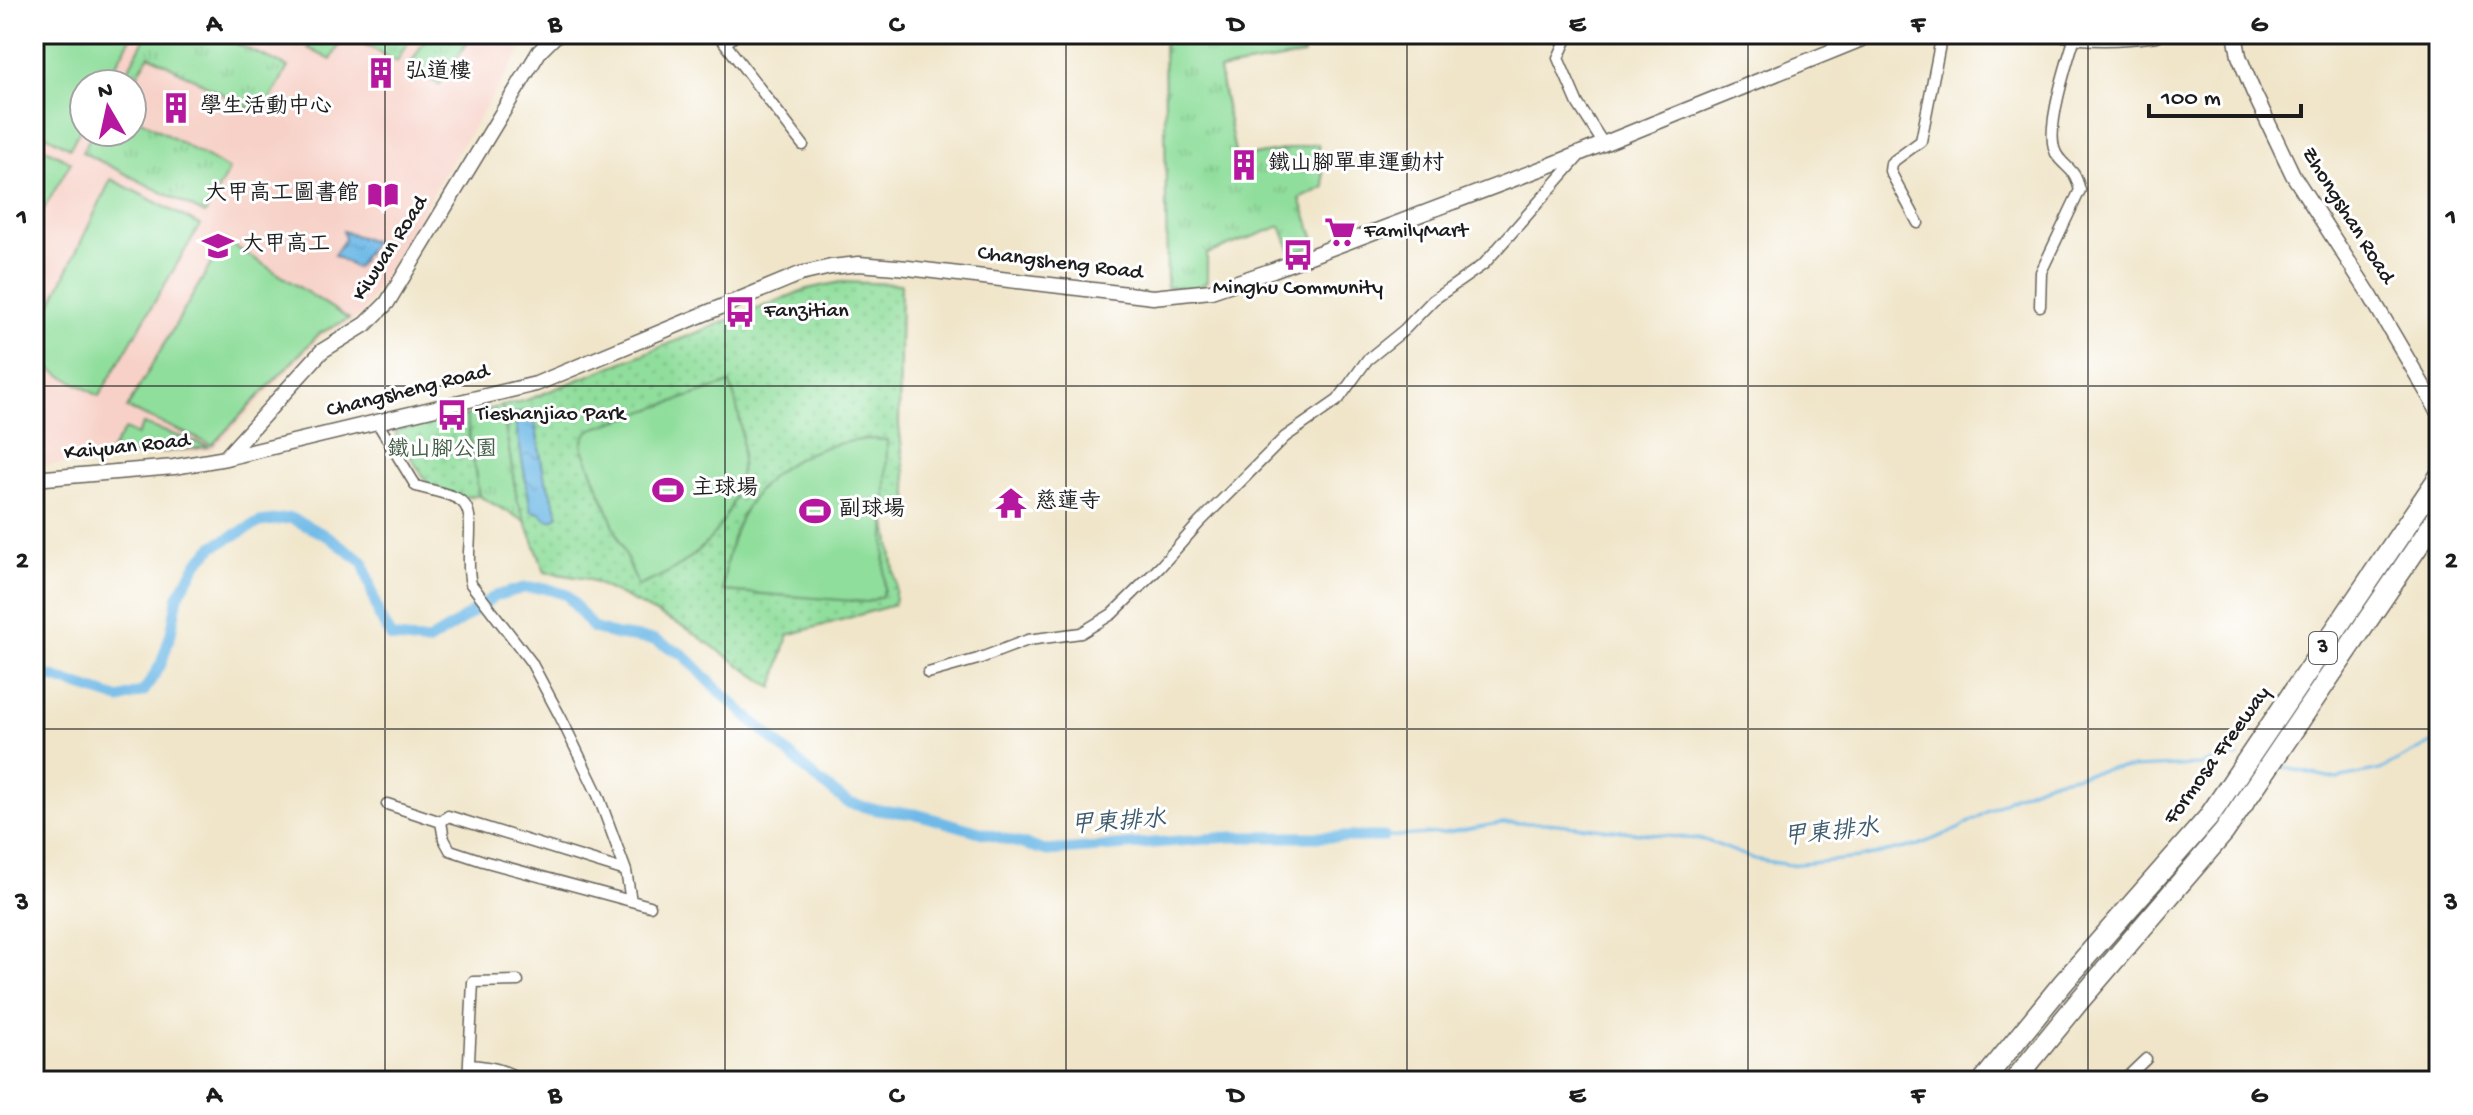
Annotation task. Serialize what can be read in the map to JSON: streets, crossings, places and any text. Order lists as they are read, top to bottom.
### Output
{
  "streets": {
    "highway": ["3", "Formosa Freeway"],
    "street": [
      "Zhongshan Road",
      "Kiwuan Road",
      "Changsheng Road",
      "Kaiyuan Road"
    ]
  },
  "crossings": [
    ["Kiwuan Road", "Changsheng Road"],
    ["Kiwuan Road", "Kaiyuan Road"],
    ["Changsheng Road", "Kaiyuan Road"]
  ],
  "water": ["甲東排水"],
  "parks": ["鐵山腳公園"],
  "places": {
    "building": ["弘道樓", "學生活動中心", "鐵山腳單車運動村"],
    "library": ["大甲高工圖書館"],
    "supermarket": ["FamilyMart"],
    "school or university": ["大甲高工"],
    "bus stop": ["Minghu Community", "Fanzitian", "Tieshanjiao Park"],
    "sports": ["主球場", "副球場"],
    "temple": ["慈蓮寺"]
  },
  "scale_bar": "100 m",
  "north": "top",
  "grid": {
    "columns": [
      "A",
      "B",
      "C",
      "D",
      "E",
      "F",
      "G"
    ],
    "rows": ["1", "2", "3"]
  }
}
